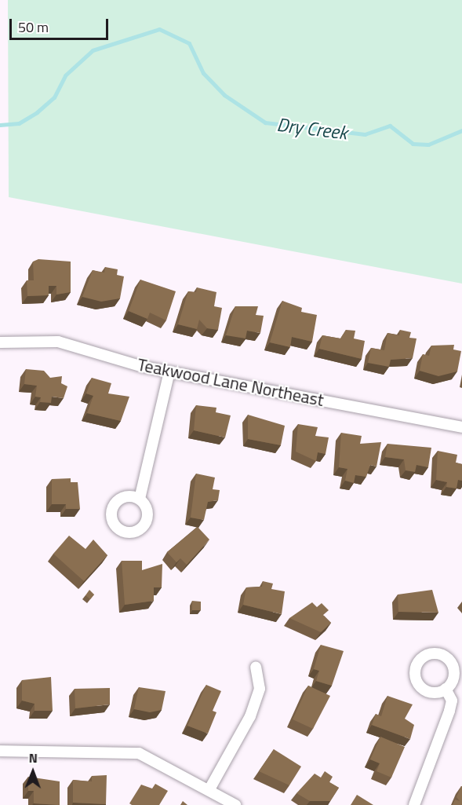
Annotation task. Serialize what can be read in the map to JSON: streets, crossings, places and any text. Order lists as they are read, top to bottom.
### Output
{
  "streets": {
    "street": ["Teakwood Lane Northeast"]
  },
  "water": ["Dry Creek"],
  "scale_bar": "50 m",
  "north": "top"
}
